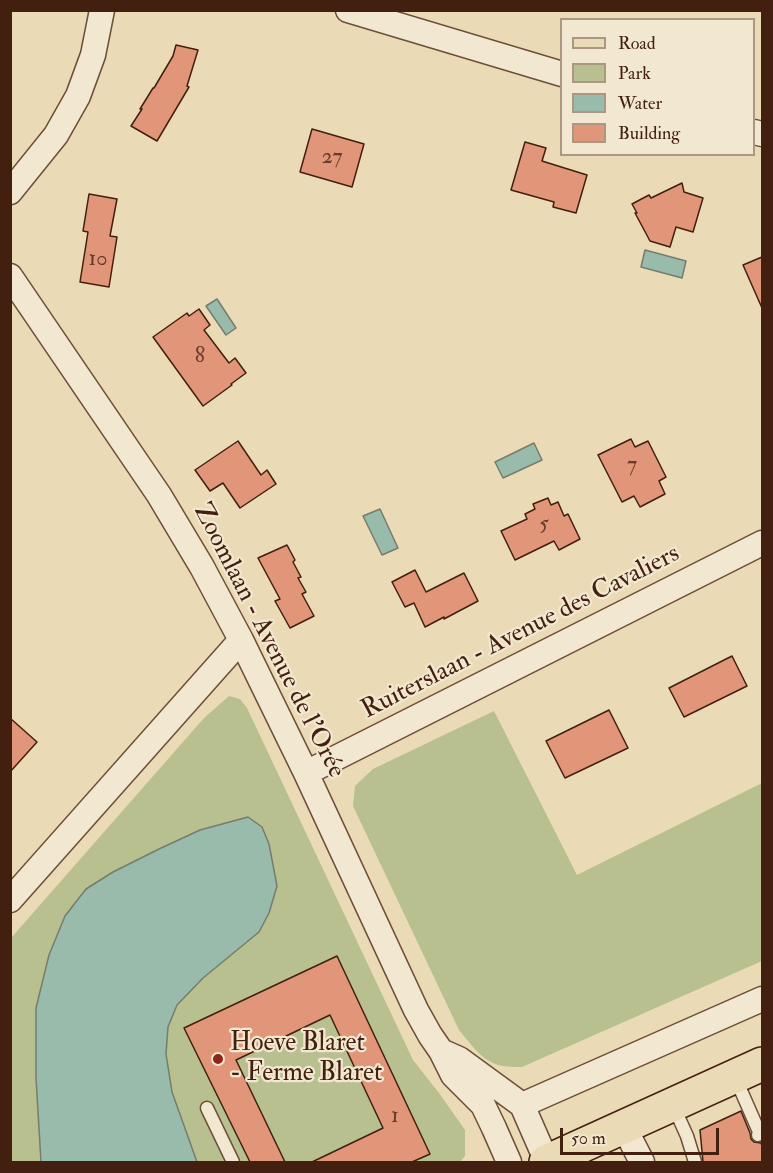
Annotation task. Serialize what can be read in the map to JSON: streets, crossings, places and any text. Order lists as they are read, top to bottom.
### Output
{
  "streets": {
    "street": ["Ruiterslaan - Avenue des Cavaliers", "Zoomlaan - Avenue de l'Orée"]
  },
  "crossings": [
    ["Ruiterslaan - Avenue des Cavaliers", "Zoomlaan - Avenue de l'Orée"]
  ],
  "places": ["Hoeve Blaret - Ferme Blaret"],
  "house_numbers": [
    "27",
    "10",
    "8",
    "7",
    "5",
    "1"
  ],
  "legend": [
    "Road",
    "Park",
    "Water",
    "Building"
  ],
  "scale_bar": "50 m"
}
